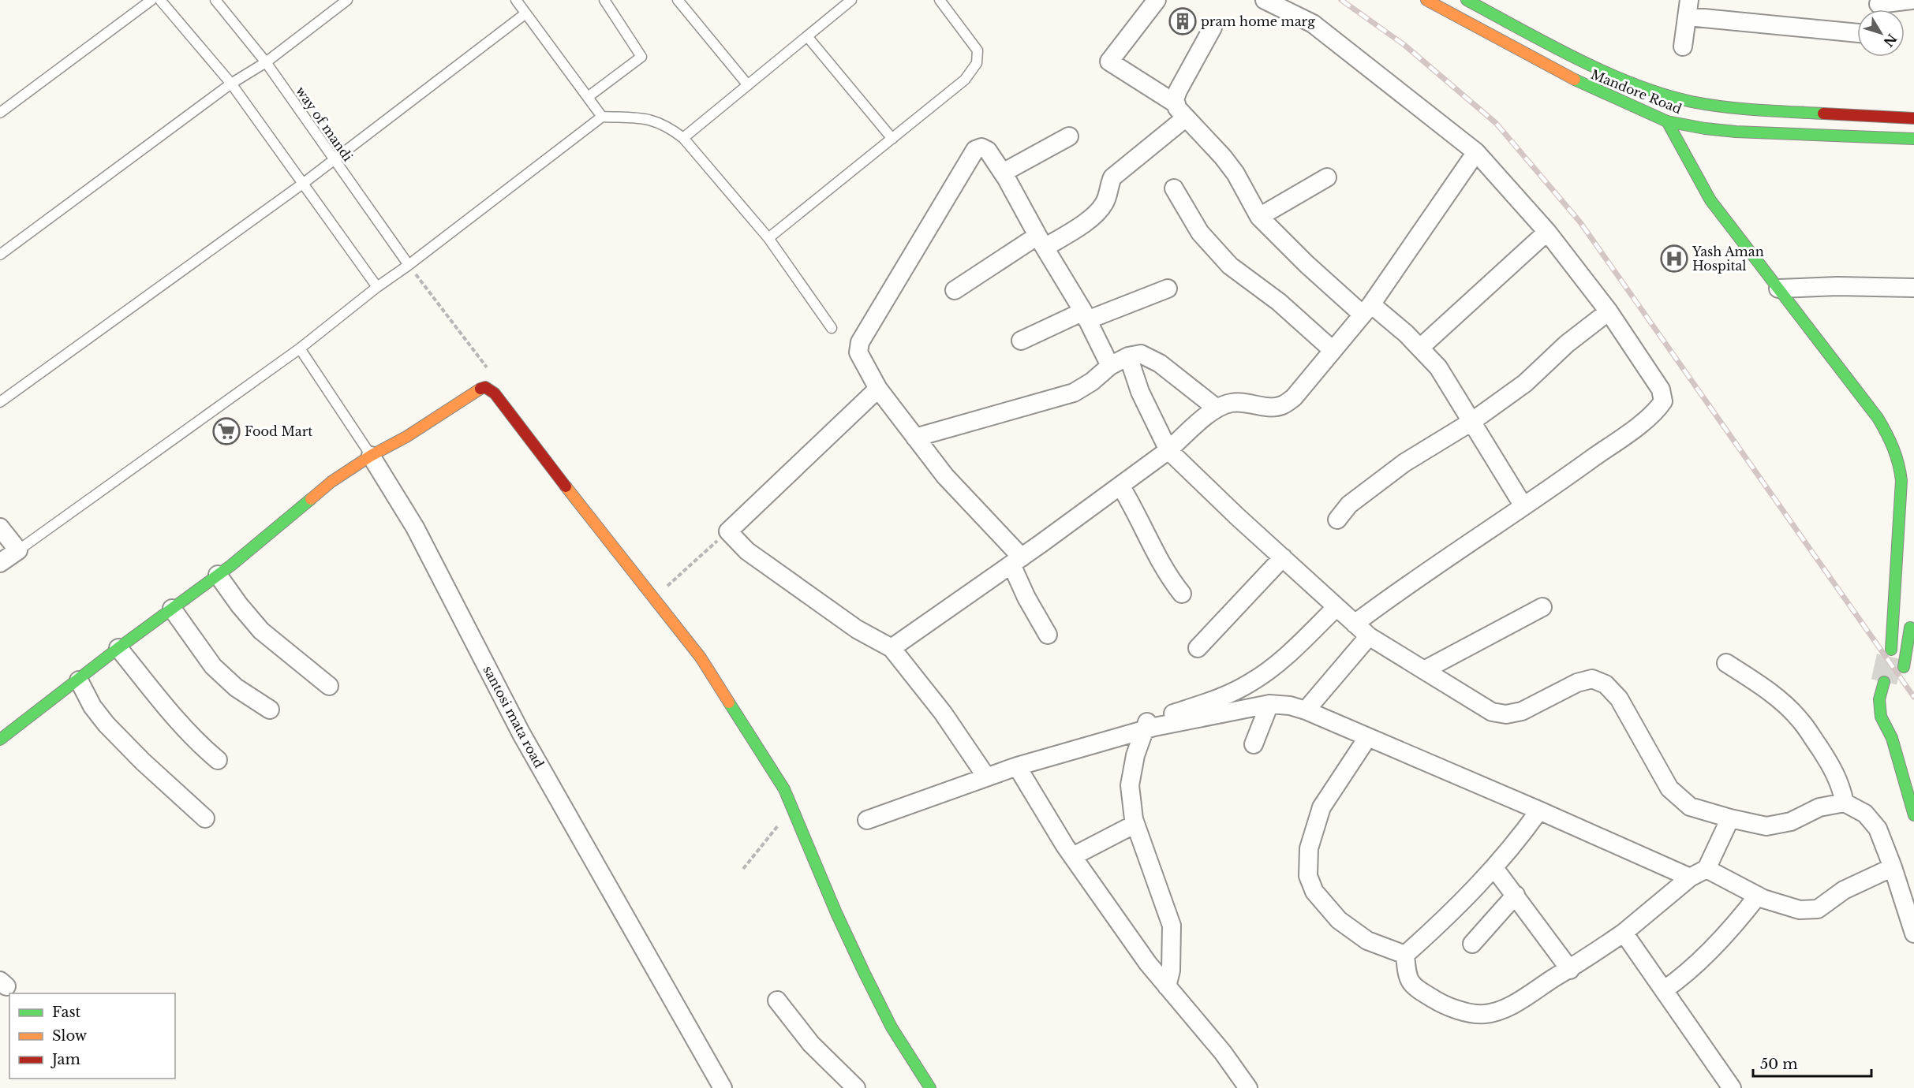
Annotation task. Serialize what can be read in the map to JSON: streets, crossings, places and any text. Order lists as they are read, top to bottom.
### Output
{
  "streets": {
    "main road": ["Mandore Road"],
    "street": ["santosi mata road"],
    "lane": ["way of mandi"]
  },
  "places": {
    "building": ["pram home marg"],
    "hospital": ["Yash Aman Hospital"],
    "supermarket": ["Food Mart"]
  },
  "legend": ["Fast", "Slow", "Jam"],
  "scale_bar": "50 m",
  "north": "bottom right"
}
